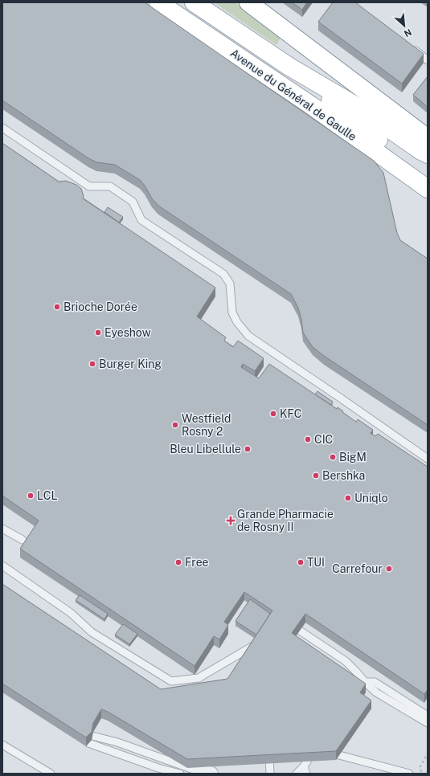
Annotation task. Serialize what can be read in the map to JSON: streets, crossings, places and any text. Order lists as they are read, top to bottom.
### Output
{
  "streets": {
    "main road": ["Avenue du Général de Gaulle"]
  },
  "places": {
    "other": [
      "Brioche Dorée",
      "Eyeshow",
      "Burger King",
      "KFC",
      "Westfield Rosny 2",
      "CIC",
      "Bleu Libellule",
      "BigM",
      "Bershka",
      "LCL",
      "Uniqlo",
      "Free",
      "TUI",
      "Carrefour"
    ],
    "health": ["Grande Pharmacie de Rosny II"]
  },
  "north": "bottom right"
}
